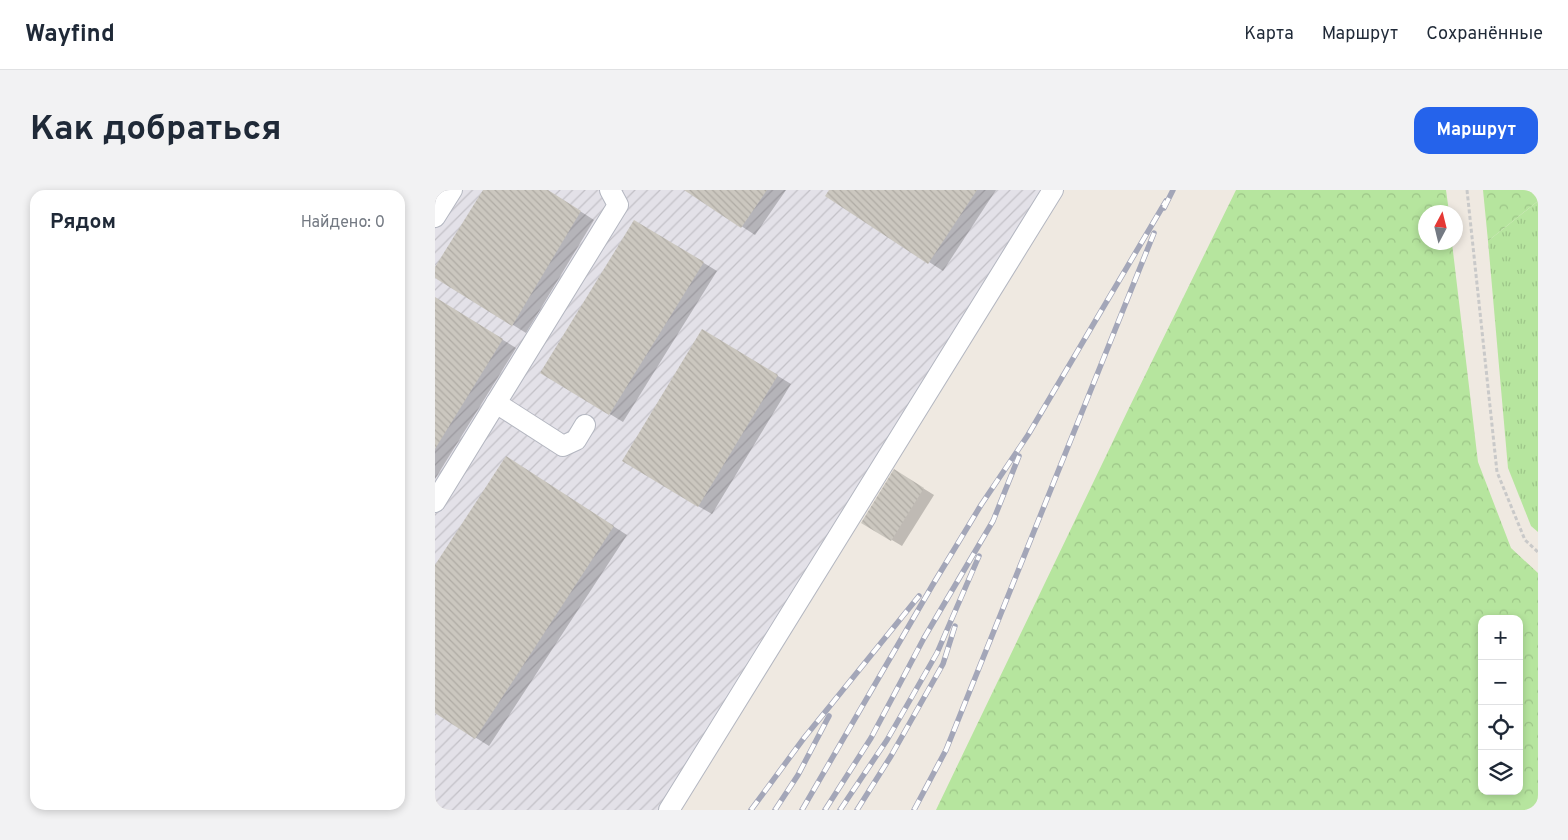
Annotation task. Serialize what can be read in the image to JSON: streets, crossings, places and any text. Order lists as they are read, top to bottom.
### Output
{
  "north": "top",
  "page": {
    "header": "Wayfind",
    "nav": ["Карта", "Маршрут", "Сохранённые"],
    "buttons": "Маршрут",
    "title": "Как добраться",
    "heading": ["Рядом", "Найдено: 0"],
    "map_buttons": ["+", "−"]
  }
}
